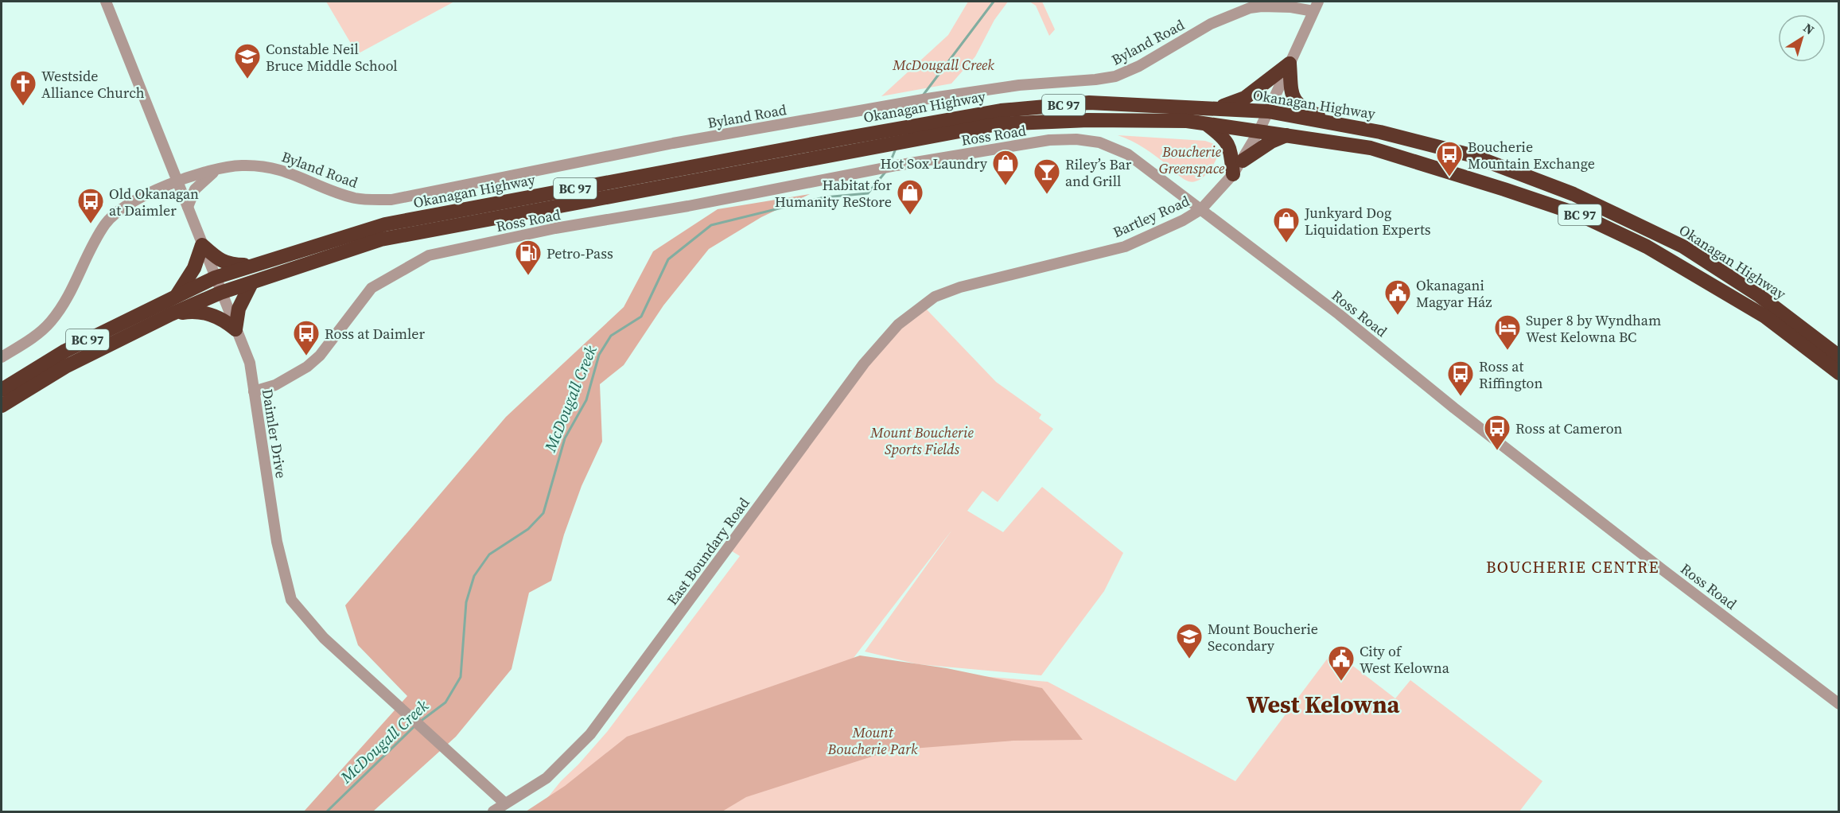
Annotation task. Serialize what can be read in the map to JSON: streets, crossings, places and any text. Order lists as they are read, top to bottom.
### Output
{
  "streets": {
    "highway": ["Okanagan Highway", "BC 97"],
    "street": [
      "Byland Road",
      "Ross Road",
      "Bartley Road",
      "Daimler Drive",
      "East Boundary Road"
    ]
  },
  "crossings": [
    ["Byland Road", "Bartley Road"],
    ["Byland Road", "Daimler Drive"],
    ["Okanagan Highway", "Bartley Road"],
    ["Okanagan Highway", "Daimler Drive"],
    ["Ross Road", "Bartley Road"],
    ["Ross Road", "Daimler Drive"],
    ["Bartley Road", "East Boundary Road"],
    ["Daimler Drive", "East Boundary Road"]
  ],
  "districts": ["BOUCHERIE CENTRE", "West Kelowna"],
  "water": ["McDougall Creek"],
  "parks": [
    "McDougall Creek",
    "Boucherie Greenspace",
    "Mount Boucherie Sports Fields",
    "Mount Boucherie Park"
  ],
  "places": {
    "school or university": ["Constable Neil Bruce Middle School", "Mount Boucherie Secondary"],
    "church": ["Westside Alliance Church"],
    "bus stop": [
      "Boucherie Mountain Exchange",
      "Old Okanagan at Daimler",
      "Ross at Daimler",
      "Ross at Riffington",
      "Ross at Cameron"
    ],
    "shop": ["Hot Sox Laundry", "Habitat for Humanity ReStore", "Junkyard Dog Liquidation Experts"],
    "bar": ["Riley’s Bar and Grill"],
    "fuel station": ["Petro-Pass"],
    "public building": ["Okanagani Magyar Ház", "City of West Kelowna"],
    "hotel": ["Super 8 by Wyndham West Kelowna BC"]
  },
  "north": "top right"
}
